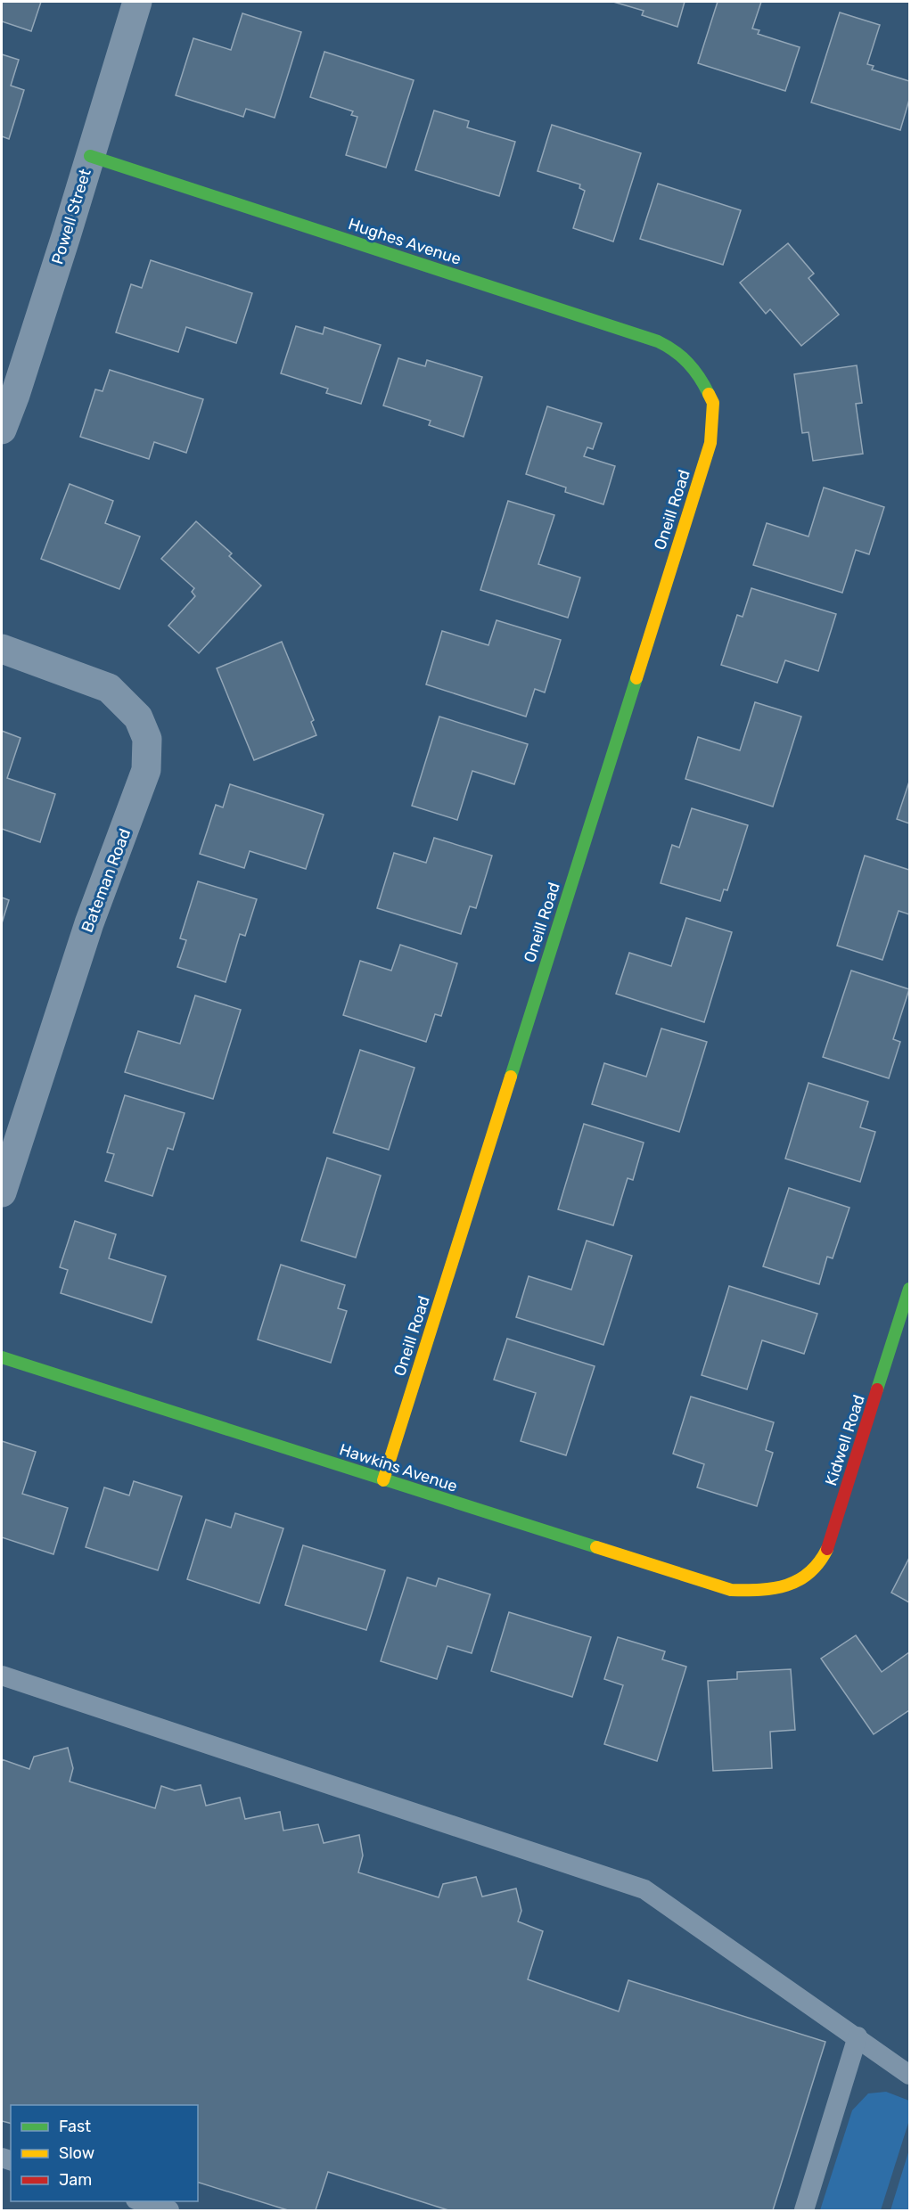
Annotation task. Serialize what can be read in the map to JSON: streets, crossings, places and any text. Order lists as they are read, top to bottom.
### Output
{
  "streets": {
    "street": [
      "Powell Street",
      "Hughes Avenue",
      "Oneill Road",
      "Bateman Road",
      "Kidwell Road",
      "Hawkins Avenue"
    ]
  },
  "crossings": [
    ["Powell Street", "Hughes Avenue"],
    ["Hughes Avenue", "Oneill Road"],
    ["Oneill Road", "Hawkins Avenue"],
    ["Kidwell Road", "Hawkins Avenue"]
  ],
  "legend": ["Fast", "Slow", "Jam"]
}
